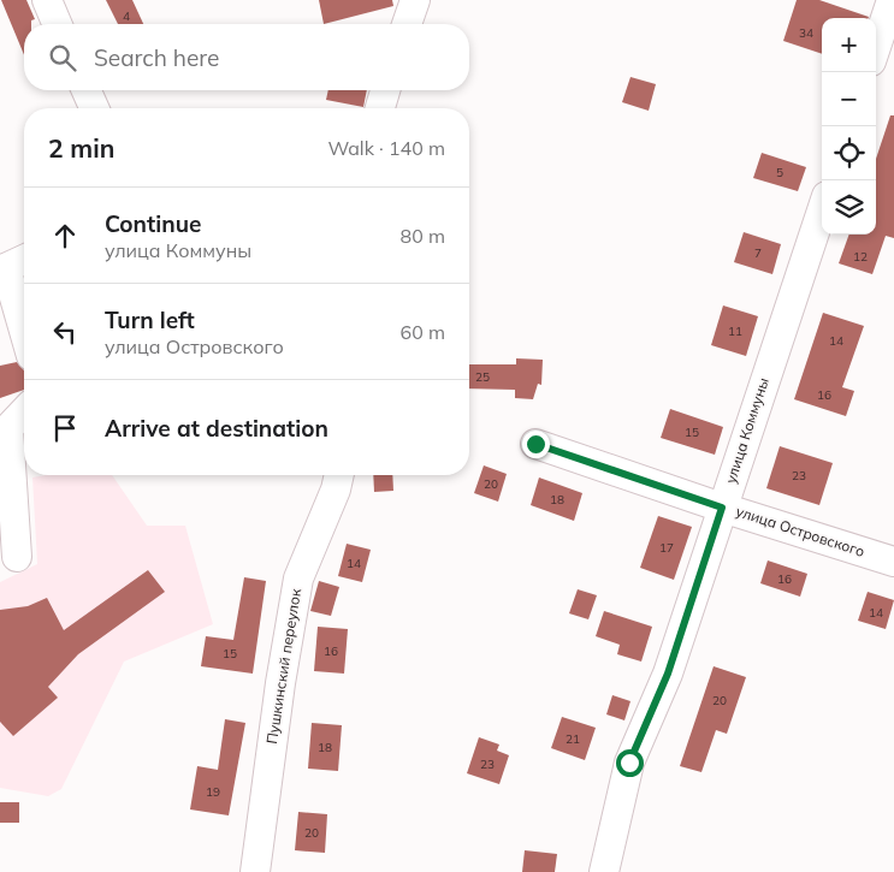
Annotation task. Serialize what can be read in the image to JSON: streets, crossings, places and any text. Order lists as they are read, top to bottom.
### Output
{
  "streets": {
    "street": ["улица Коммуны", "улица Островского", "Пушкинский переулок"]
  },
  "crossings": [
    ["улица Коммуны", "улица Островского"]
  ],
  "house_numbers": [
    "4",
    "34",
    "5",
    "7",
    "12",
    "11",
    "14",
    "25",
    "16",
    "15",
    "23",
    "20",
    "18",
    "17",
    "14",
    "16",
    "14",
    "16",
    "15",
    "20",
    "21",
    "18",
    "23",
    "19",
    "20"
  ],
  "page": {
    "map_buttons": ["+", "−"],
    "search": "Search here",
    "heading": ["2 min", "Walk · 140 m"],
    "list": [
      ["Continue", "улица Коммуны", "80 m"],
      ["Turn left", "улица Островского", "60 m"],
      "Arrive at destination"
    ]
  }
}
